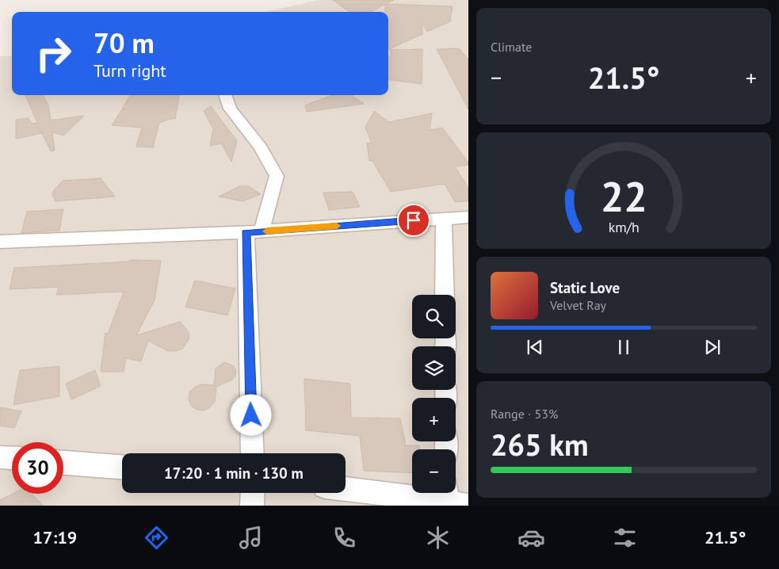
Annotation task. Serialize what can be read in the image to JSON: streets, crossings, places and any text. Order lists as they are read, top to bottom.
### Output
{
  "page": {
    "tile": [
      "Climate",
      ["Range · 53%", "265 km"]
    ],
    "turn": ["70 m", "Turn right"],
    "heat": ["−", "21.5°", "+"],
    "song": ["Static Love", "Velvet Ray"],
    "map_buttons": ["+", "−"],
    "limit": "30",
    "trip": "17:20 · 1 min · 130 m",
    "tabs": ["17:19", "21.5°"],
    "gauge": ["22", "km/h"]
  }
}
